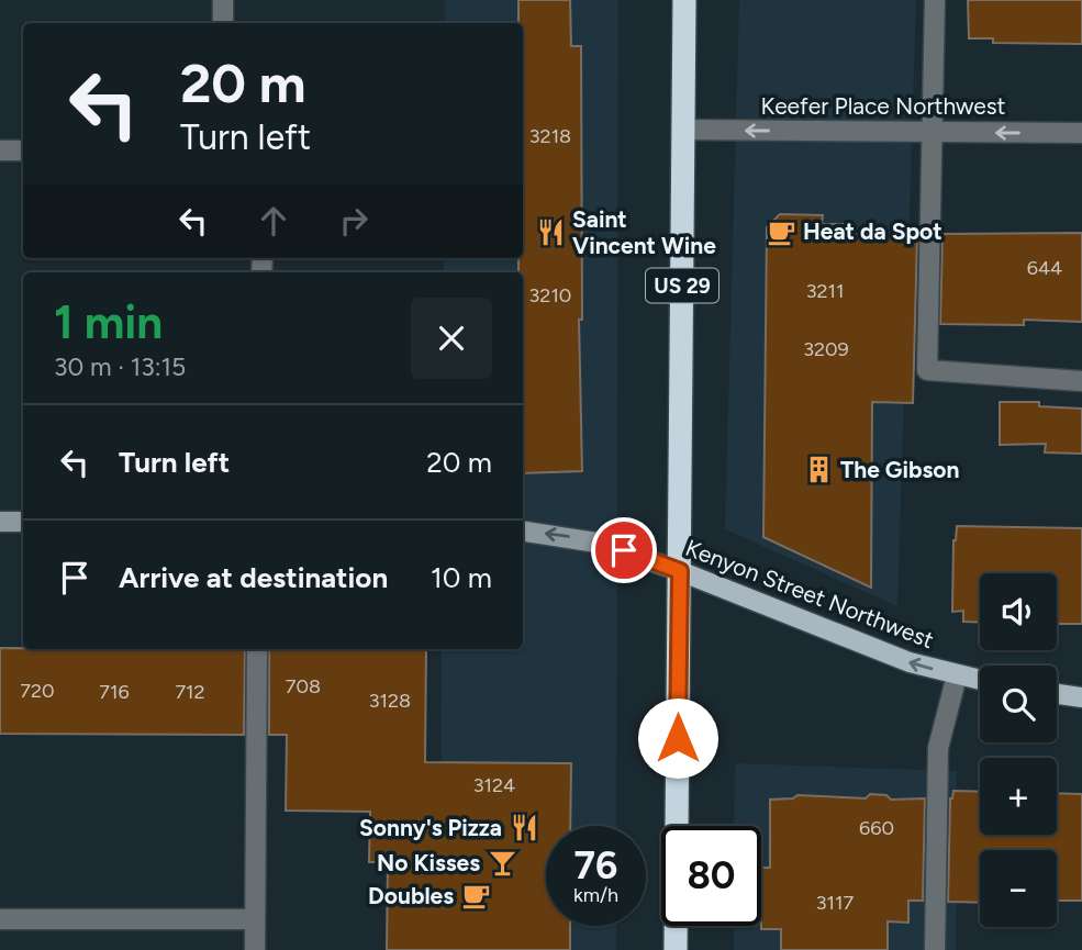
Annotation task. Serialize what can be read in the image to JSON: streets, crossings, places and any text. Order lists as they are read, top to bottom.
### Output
{
  "streets": {
    "highway": ["US 29"],
    "main road": ["Kenyon Street Northwest"],
    "street": ["Keefer Place Northwest"]
  },
  "crossings": [
    ["Keefer Place Northwest", "US 29"],
    ["US 29", "Kenyon Street Northwest"]
  ],
  "one_way": ["Keefer Place Northwest", "Kenyon Street Northwest"],
  "places": {
    "cafe": ["Heat da Spot", "Doubles"],
    "restaurant": ["Saint Vincent Wine", "Sonny's Pizza"],
    "building": ["The Gibson"],
    "bar": ["No Kisses"]
  },
  "house_numbers": [
    "3218",
    "644",
    "3211",
    "3210",
    "3209",
    "708",
    "720",
    "716",
    "712",
    "3128",
    "3124",
    "660",
    "3117"
  ],
  "page": {
    "turn": ["20 m", "Turn left"],
    "heading": ["1 min", "30 m · 13:15"],
    "list": [
      {
        "name": "Turn left",
        "value": "20 m"
      },
      {
        "name": "Arrive at destination",
        "value": "10 m"
      }
    ],
    "map_buttons": ["+", "−"],
    "speed": "76 km/h",
    "limit": "80"
  }
}
